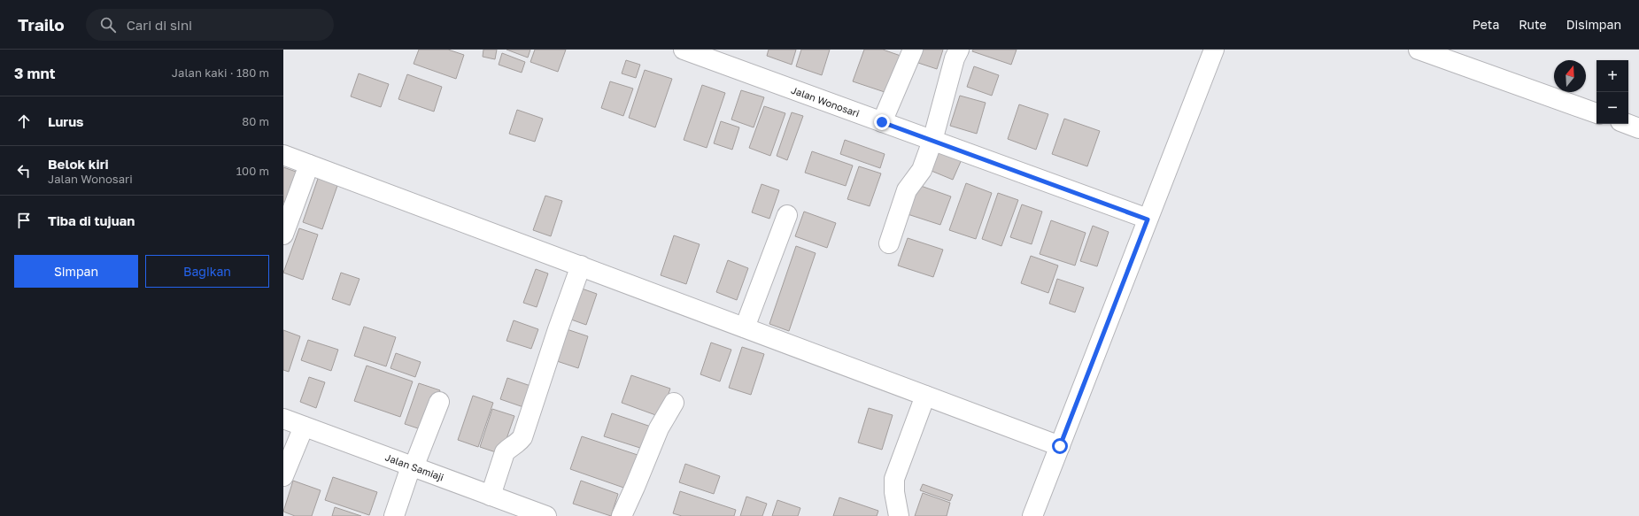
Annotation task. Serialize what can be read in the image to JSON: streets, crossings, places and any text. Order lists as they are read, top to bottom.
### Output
{
  "streets": {
    "street": ["Jalan Wonosari", "Jalan Samiaji"]
  },
  "north": "top",
  "page": {
    "header": "Trailo",
    "search": "Cari di sini",
    "nav": ["Peta", "Rute", "Disimpan"],
    "heading": ["3 mnt", "Jalan kaki · 180 m"],
    "map_buttons": ["+", "−"],
    "list": [
      ["Lurus", "80 m"],
      ["Belok kiri", "Jalan Wonosari", "100 m"],
      "Tiba di tujuan"
    ],
    "buttons": ["Simpan", "Bagikan"]
  }
}
